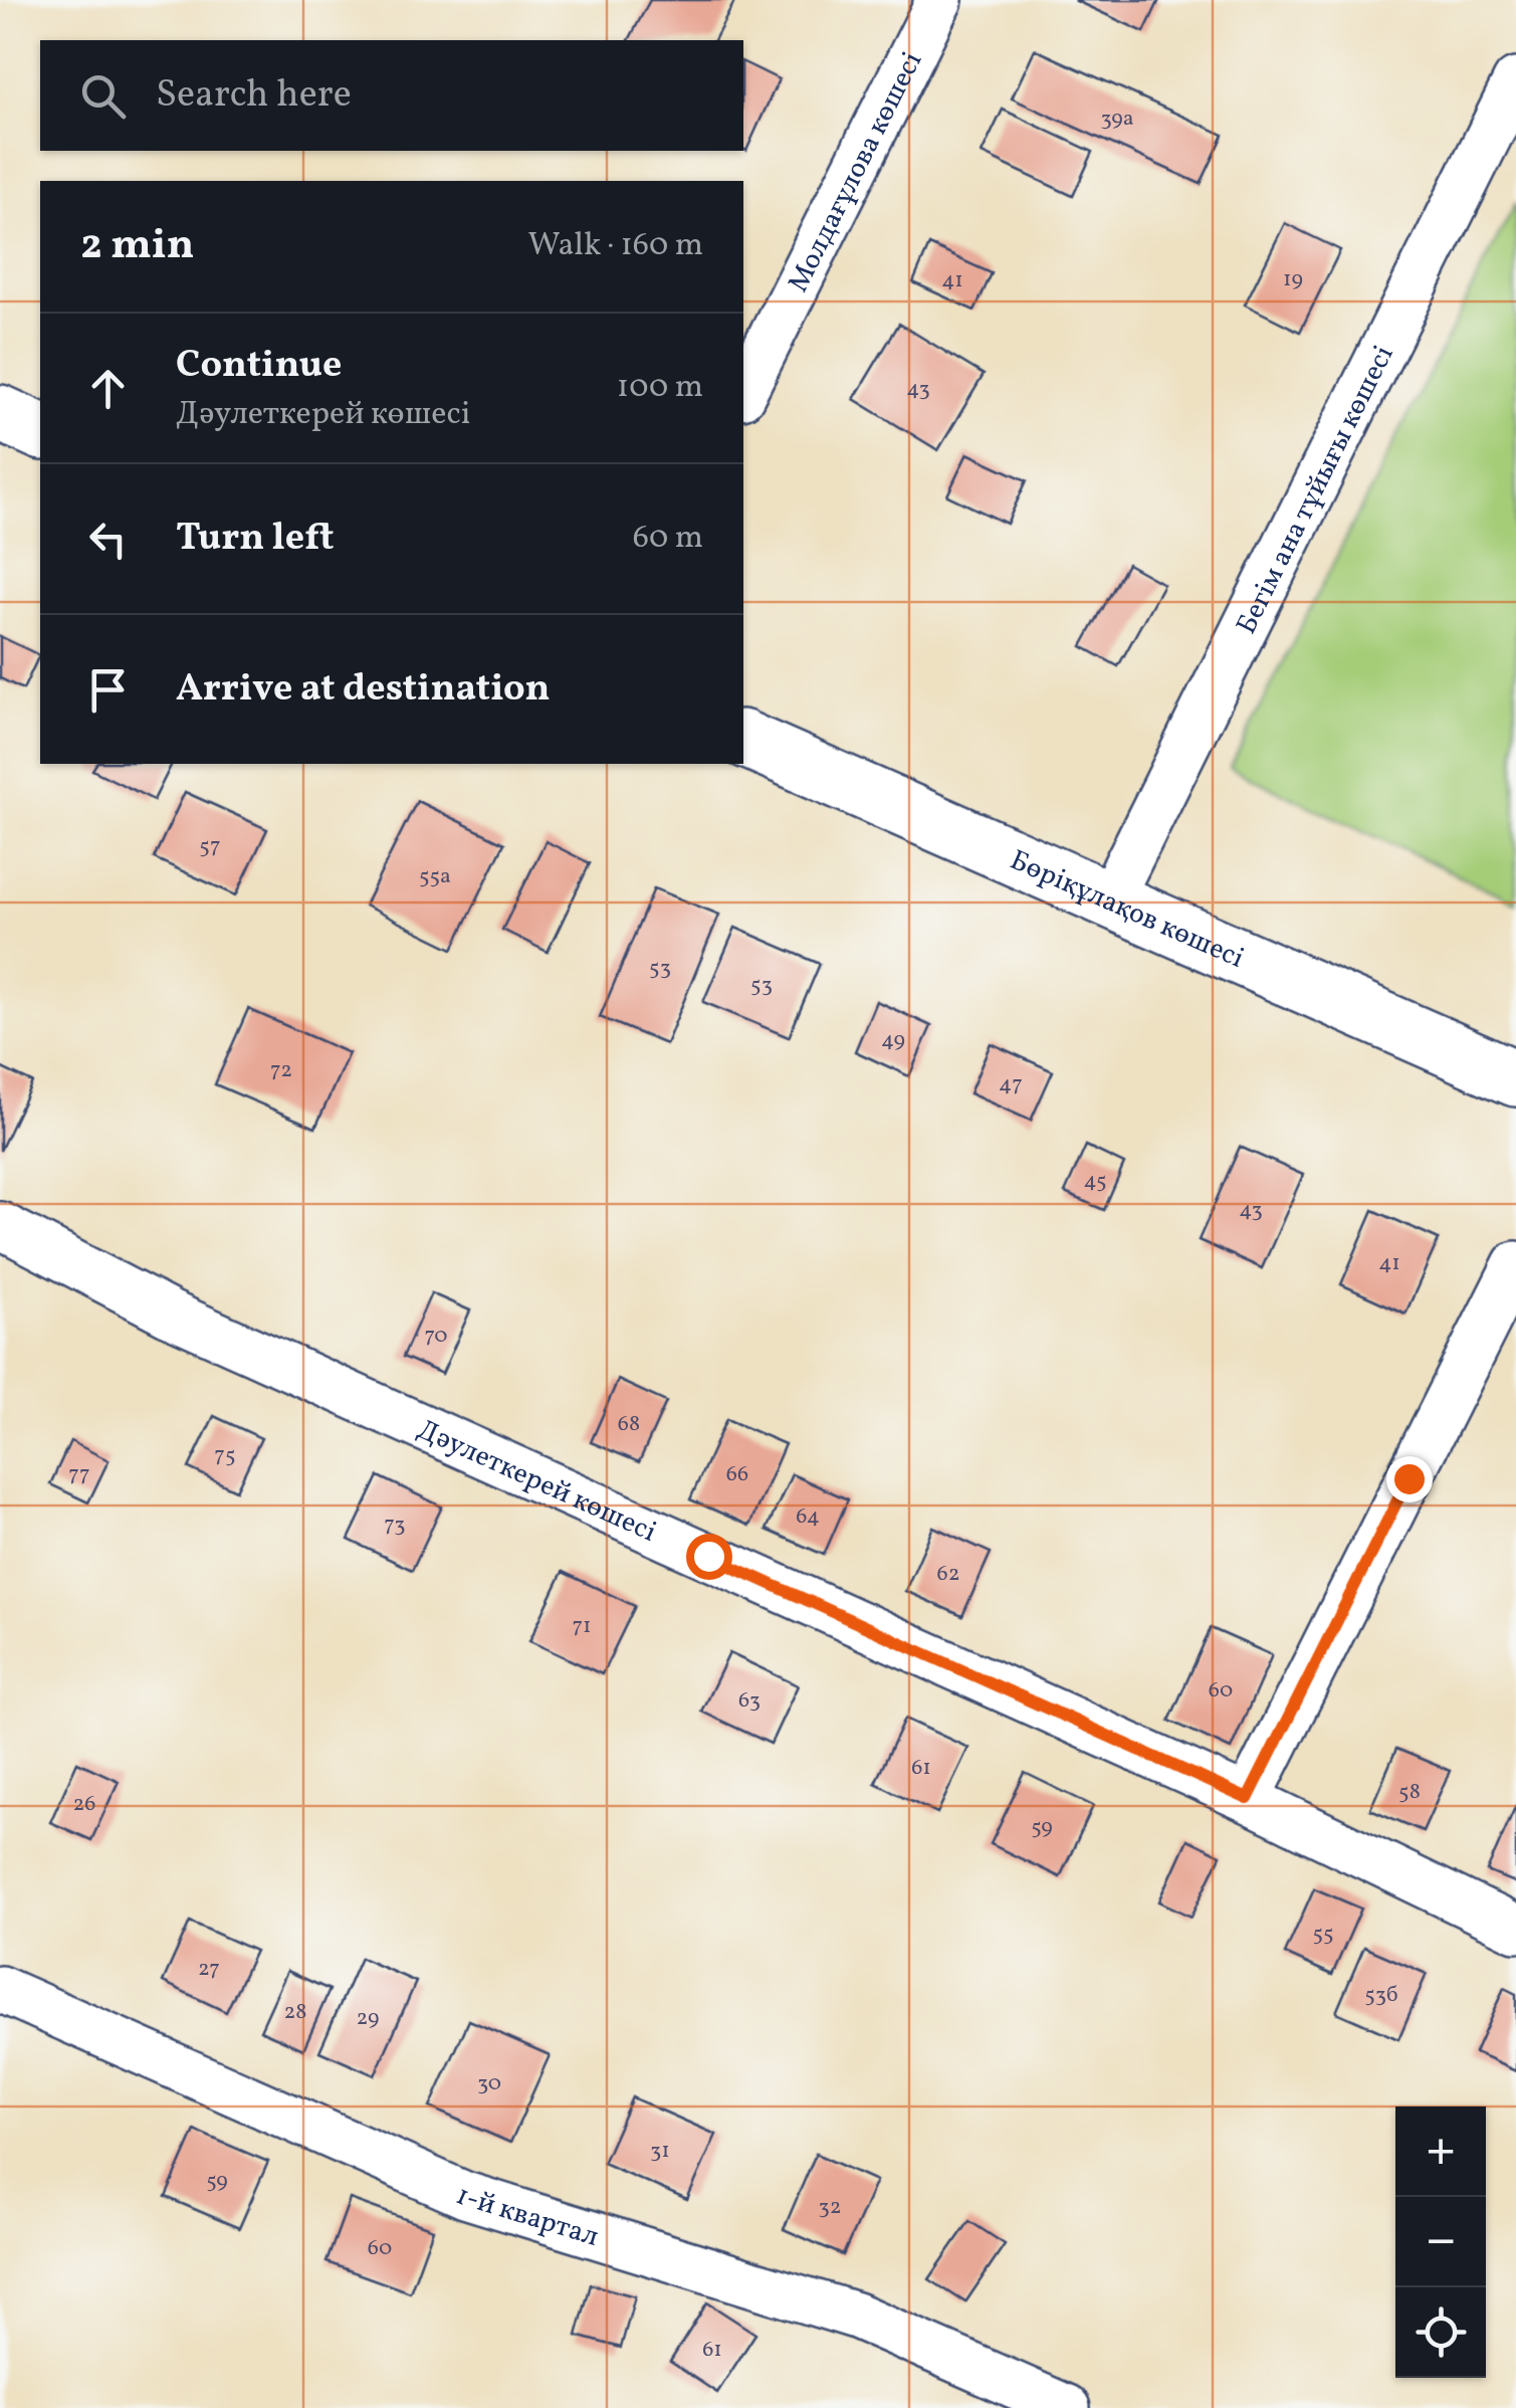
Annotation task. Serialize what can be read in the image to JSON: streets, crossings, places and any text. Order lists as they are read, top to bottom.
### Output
{
  "streets": {
    "street": [
      "Молдағұлова көшесі",
      "Бегім ана тұйығы көшесі",
      "Бөріқұлақов көшесі",
      "Дәулеткерей көшесі",
      "1-й квартал"
    ]
  },
  "crossings": [
    ["Бегім ана тұйығы көшесі", "Бөріқұлақов көшесі"]
  ],
  "house_numbers": [
    "39а",
    "19",
    "41",
    "43",
    "57",
    "55а",
    "53",
    "53",
    "49",
    "72",
    "47",
    "45",
    "43",
    "41",
    "70",
    "68",
    "75",
    "77",
    "66",
    "64",
    "73",
    "62",
    "71",
    "60",
    "63",
    "61",
    "58",
    "26",
    "59",
    "55",
    "27",
    "53б",
    "28",
    "29",
    "30",
    "31",
    "59",
    "32",
    "60",
    "61"
  ],
  "page": {
    "search": "Search here",
    "heading": ["2 min", "Walk · 160 m"],
    "list": [
      ["Continue", "Дәулеткерей көшесі", "100 m"],
      ["Turn left", "60 m"],
      "Arrive at destination"
    ],
    "map_buttons": ["+", "−"]
  }
}
